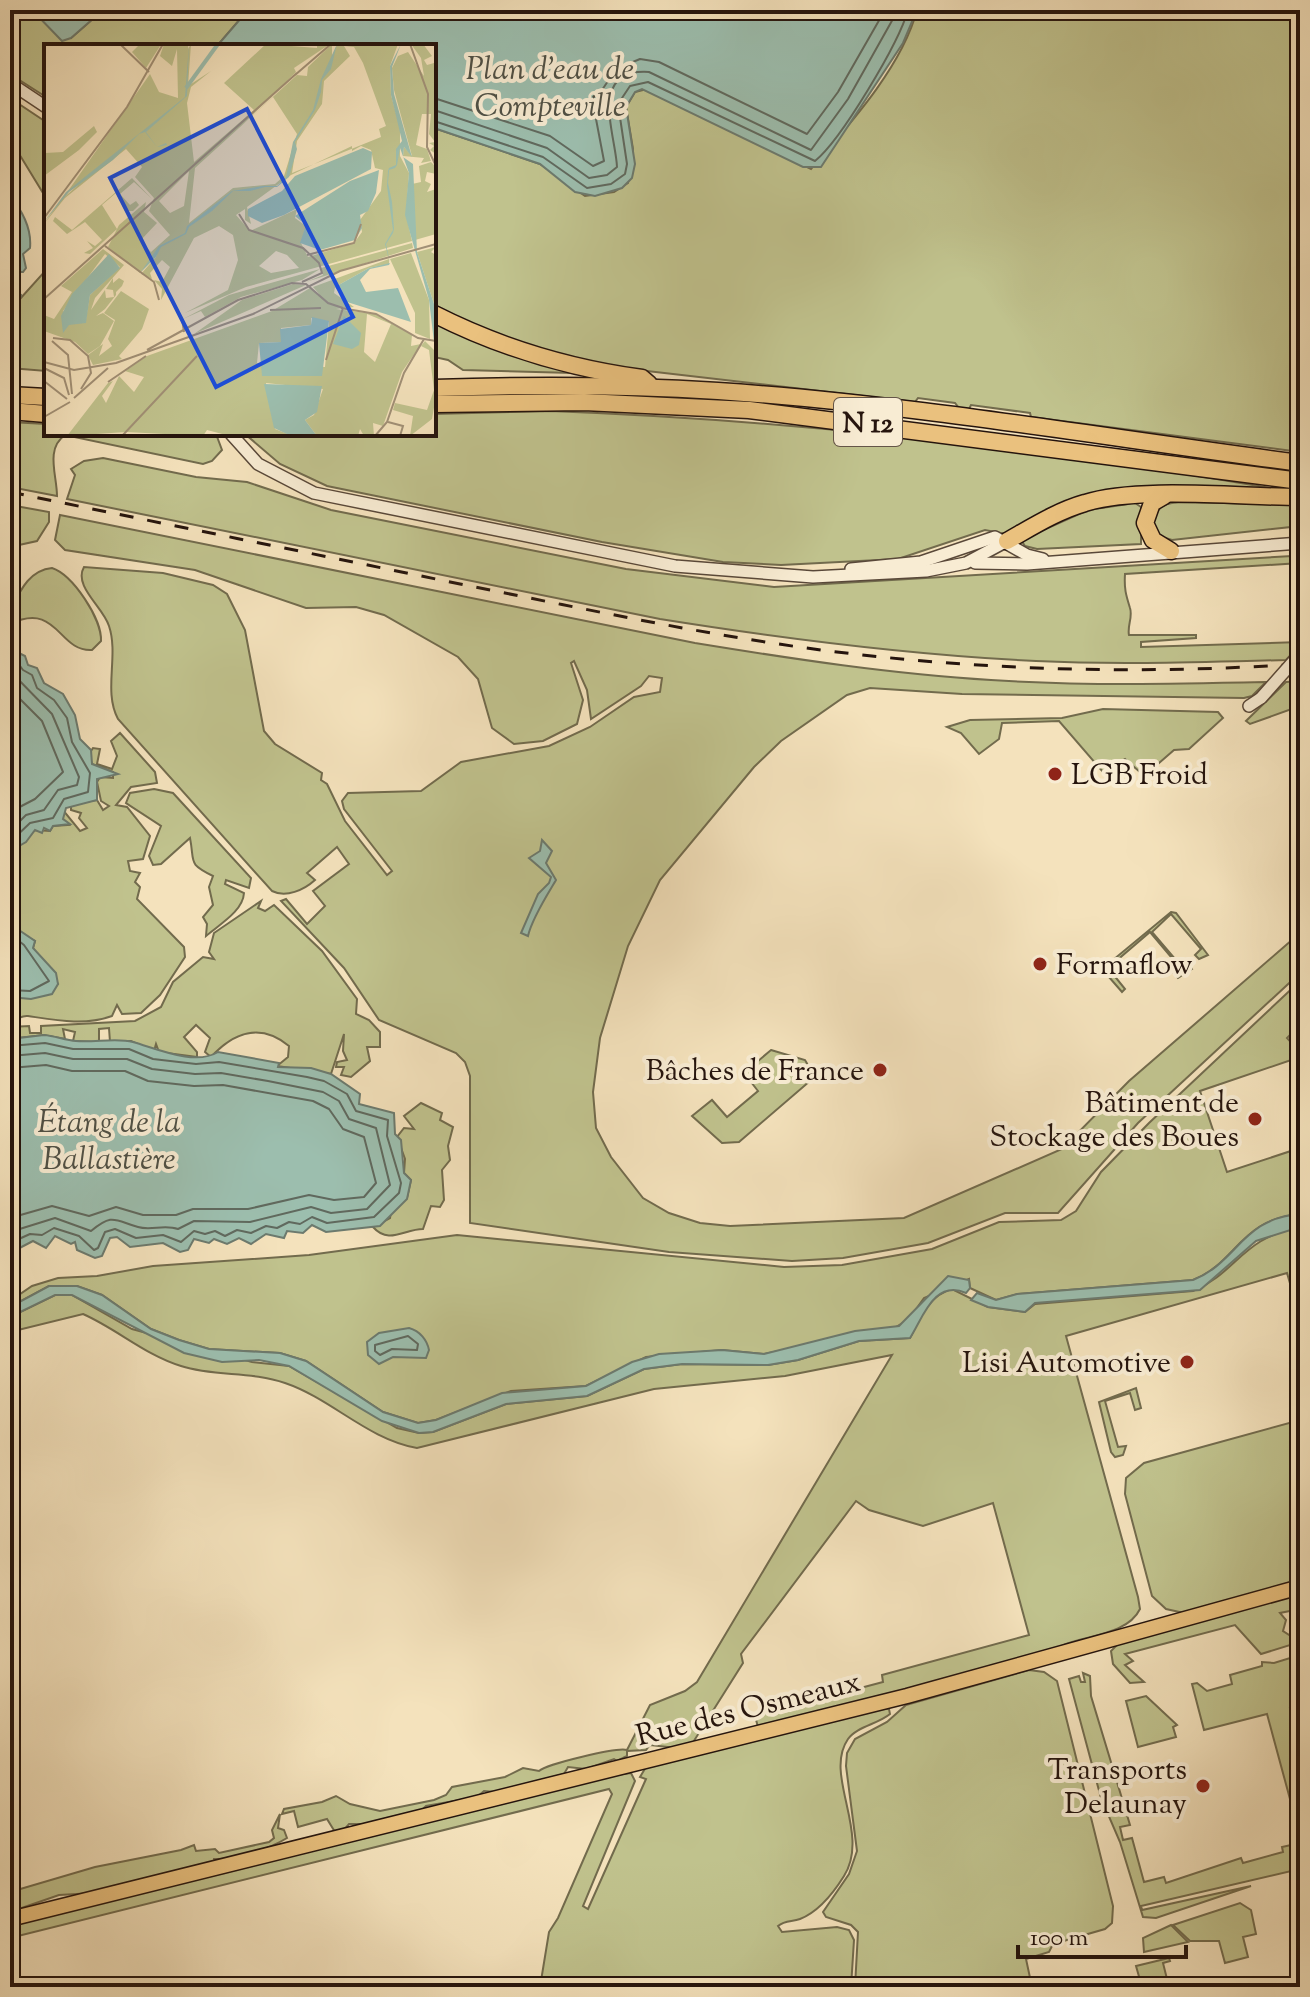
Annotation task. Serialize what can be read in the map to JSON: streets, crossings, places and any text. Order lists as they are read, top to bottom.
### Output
{
  "streets": {
    "highway": ["N 12"],
    "main road": ["Rue des Osmeaux"]
  },
  "water": ["Plan d'eau de Compteville", "Étang de la Ballastière"],
  "places": [
    "LGB Froid",
    "Formaflow",
    "Bâches de France",
    "Bâtiment de Stockage des Boues",
    "Lisi Automotive",
    "Transports Delaunay"
  ],
  "scale_bar": "100 m"
}
